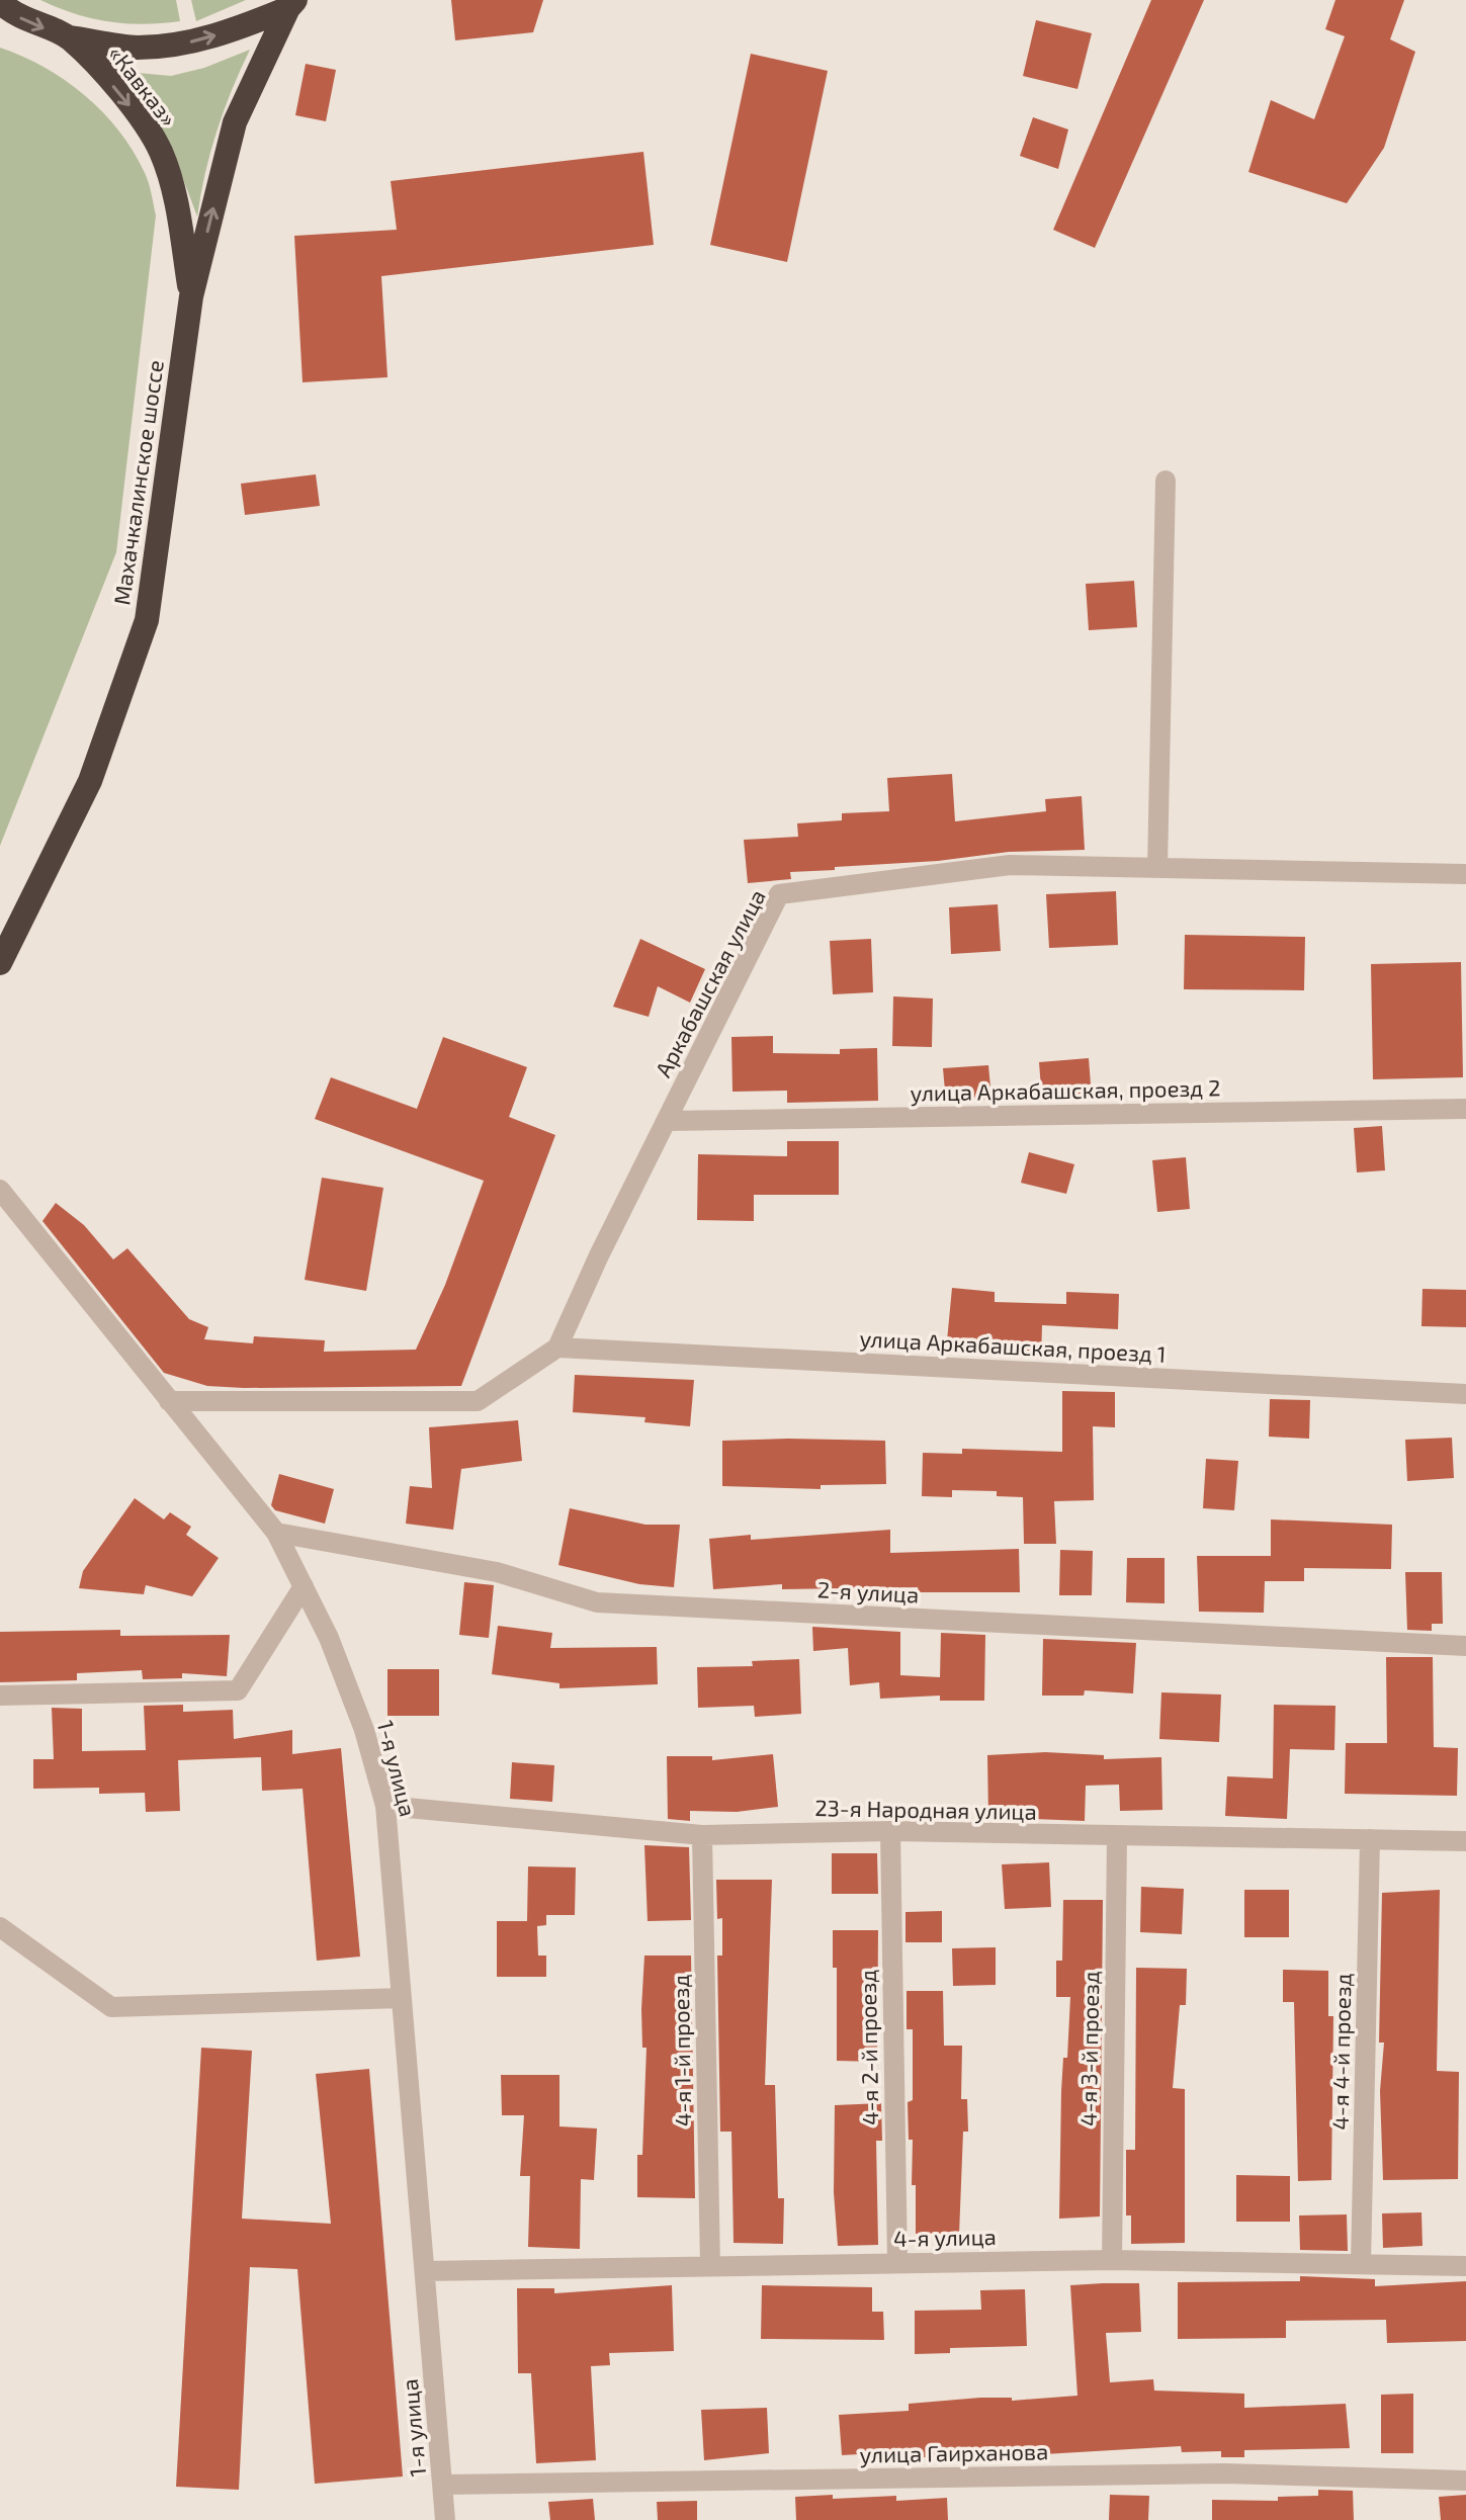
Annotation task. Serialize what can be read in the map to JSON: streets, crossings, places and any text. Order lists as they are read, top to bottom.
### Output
{
  "streets": {
    "highway": ["«Кавказ»", "Махачкалинское шоссе"],
    "street": [
      "Аркабашская улица",
      "улица Аркабашская, проезд 2",
      "улица Аркабашская, проезд 1",
      "2-я улица",
      "1-я улица",
      "23-я Народная улица",
      "4-я 2-й проезд",
      "4-я 3-й проезд",
      "4-я 1-й проезд",
      "4-я 4-й проезд",
      "4-я улица",
      "улица Гаирханова"
    ]
  },
  "crossings": [
    ["«Кавказ»", "Махачкалинское шоссе"],
    ["Аркабашская улица", "улица Аркабашская, проезд 2"],
    ["Аркабашская улица", "улица Аркабашская, проезд 1"],
    ["2-я улица", "1-я улица"],
    ["1-я улица", "23-я Народная улица"],
    ["1-я улица", "4-я улица"],
    ["1-я улица", "улица Гаирханова"],
    ["23-я Народная улица", "4-я 2-й проезд"],
    ["23-я Народная улица", "4-я 3-й проезд"],
    ["23-я Народная улица", "4-я 1-й проезд"],
    ["23-я Народная улица", "4-я 4-й проезд"],
    ["4-я 2-й проезд", "4-я улица"],
    ["4-я 3-й проезд", "4-я улица"],
    ["4-я 1-й проезд", "4-я улица"],
    ["4-я 4-й проезд", "4-я улица"]
  ],
  "one_way": ["«Кавказ»"]
}
